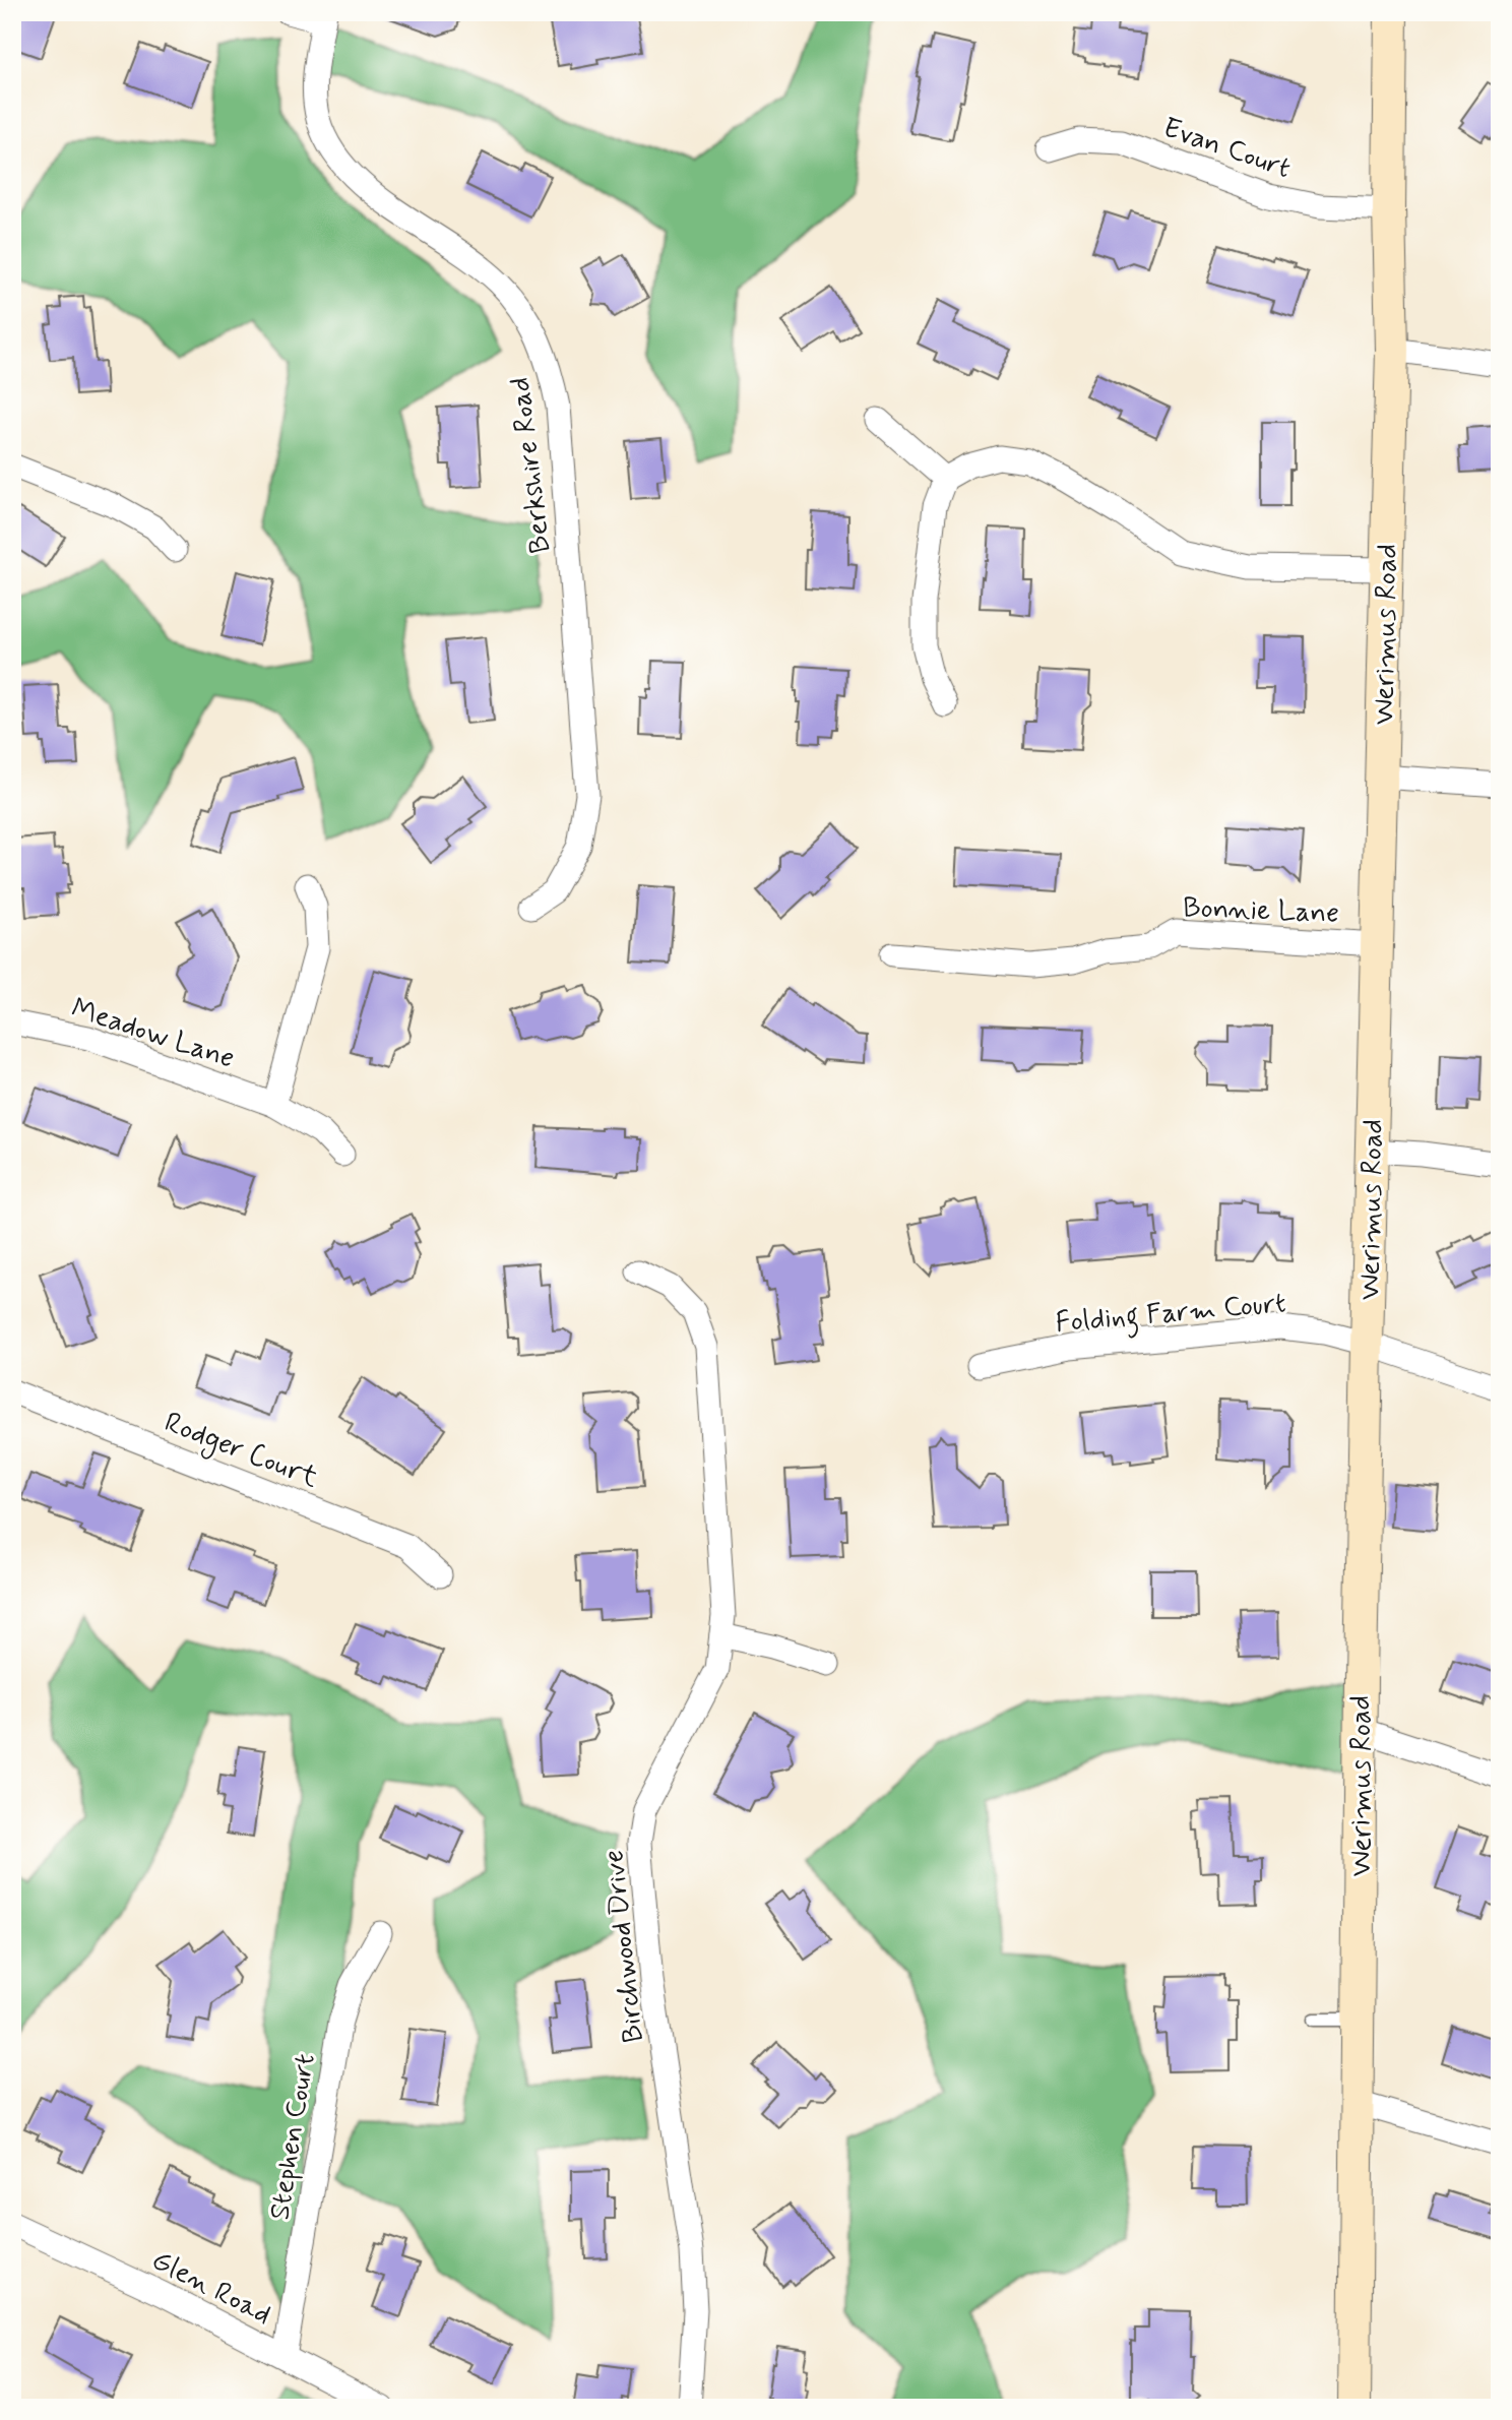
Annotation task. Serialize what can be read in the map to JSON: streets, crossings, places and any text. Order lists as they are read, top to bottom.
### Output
{
  "streets": {
    "main road": ["Werimus Road"],
    "street": [
      "Evan Court",
      "Berkshire Road",
      "Bonnie Lane",
      "Meadow Lane",
      "Folding Farm Court",
      "Rodger Court",
      "Birchwood Drive",
      "Stephen Court",
      "Glen Road"
    ]
  },
  "crossings": [
    ["Evan Court", "Werimus Road"],
    ["Werimus Road", "Bonnie Lane"],
    ["Werimus Road", "Folding Farm Court"],
    ["Stephen Court", "Glen Road"]
  ]
}
